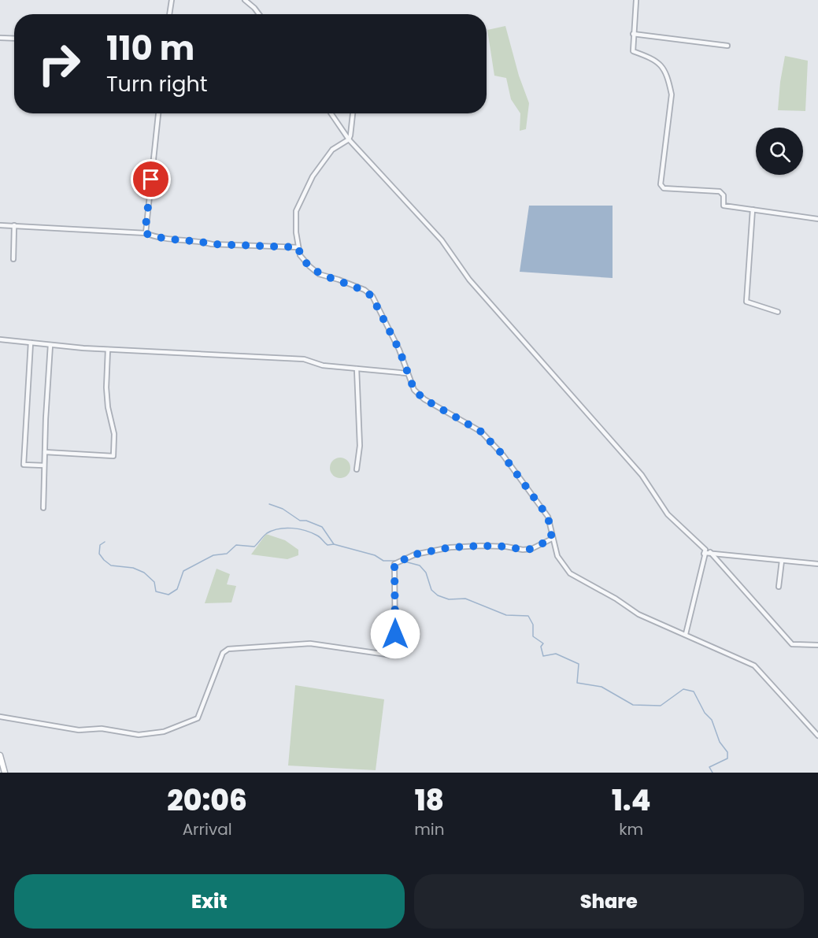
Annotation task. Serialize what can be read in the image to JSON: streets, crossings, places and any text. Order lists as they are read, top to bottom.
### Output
{
  "page": {
    "turn": ["110 m", "Turn right"],
    "eta": [
      "20:06",
      "Arrival",
      "18",
      "min",
      "1.4",
      "km"
    ],
    "buttons": ["Exit", "Share"]
  }
}
